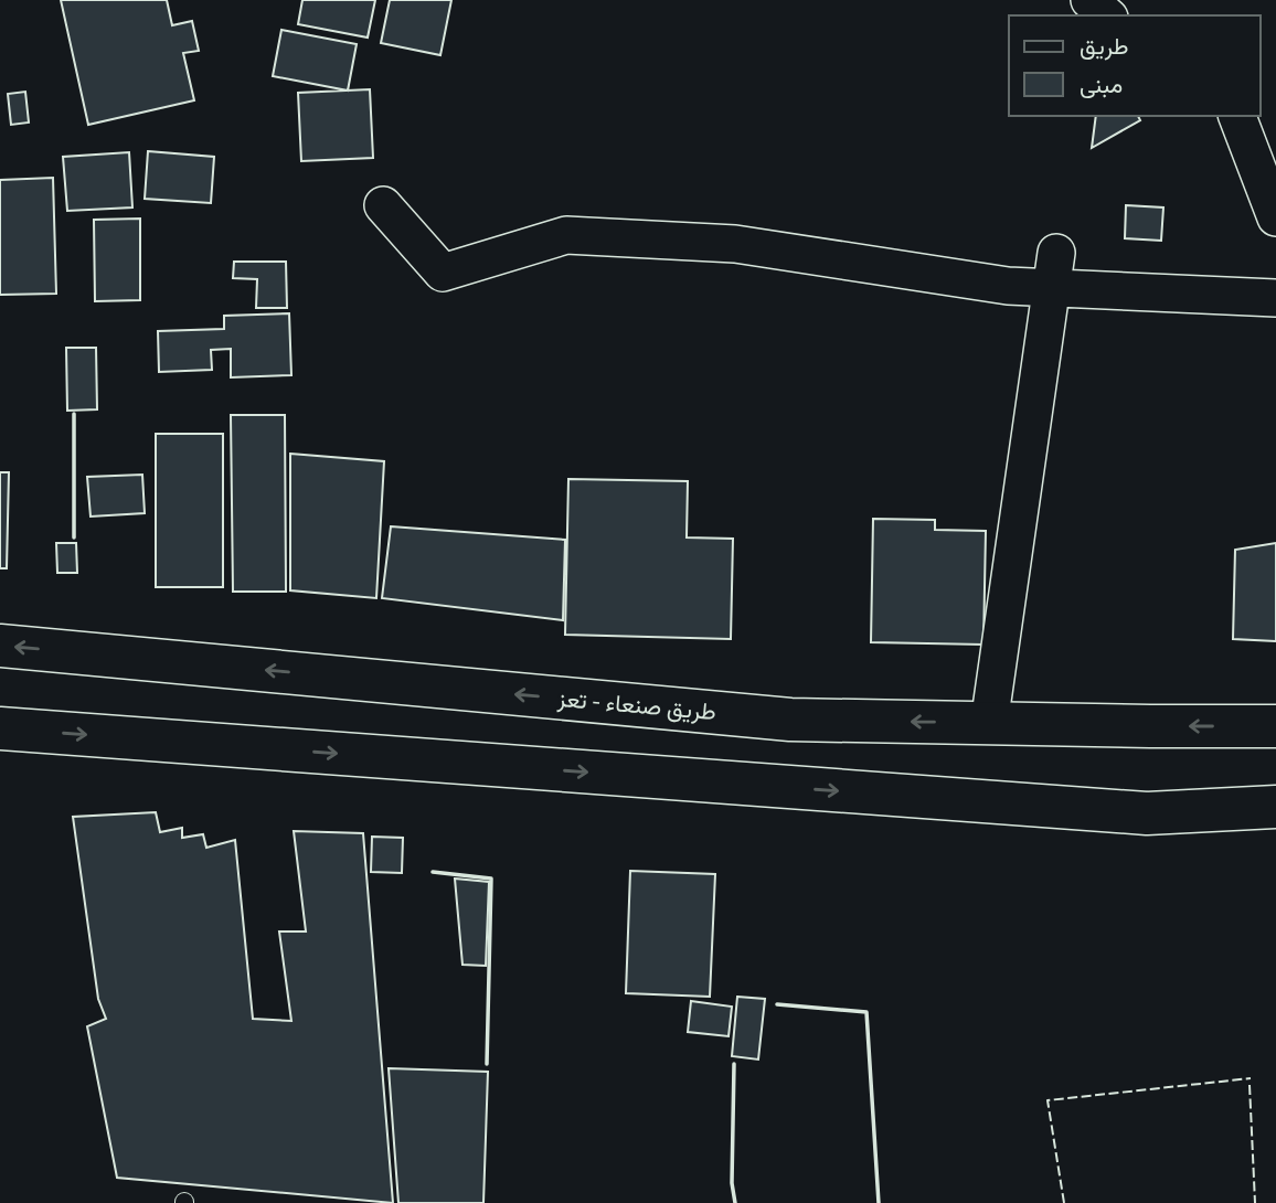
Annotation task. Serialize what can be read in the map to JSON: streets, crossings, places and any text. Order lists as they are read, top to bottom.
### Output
{
  "streets": {
    "highway": ["طريق صنعاء - تعز"]
  },
  "legend": ["طريق", "مبنى"]
}
